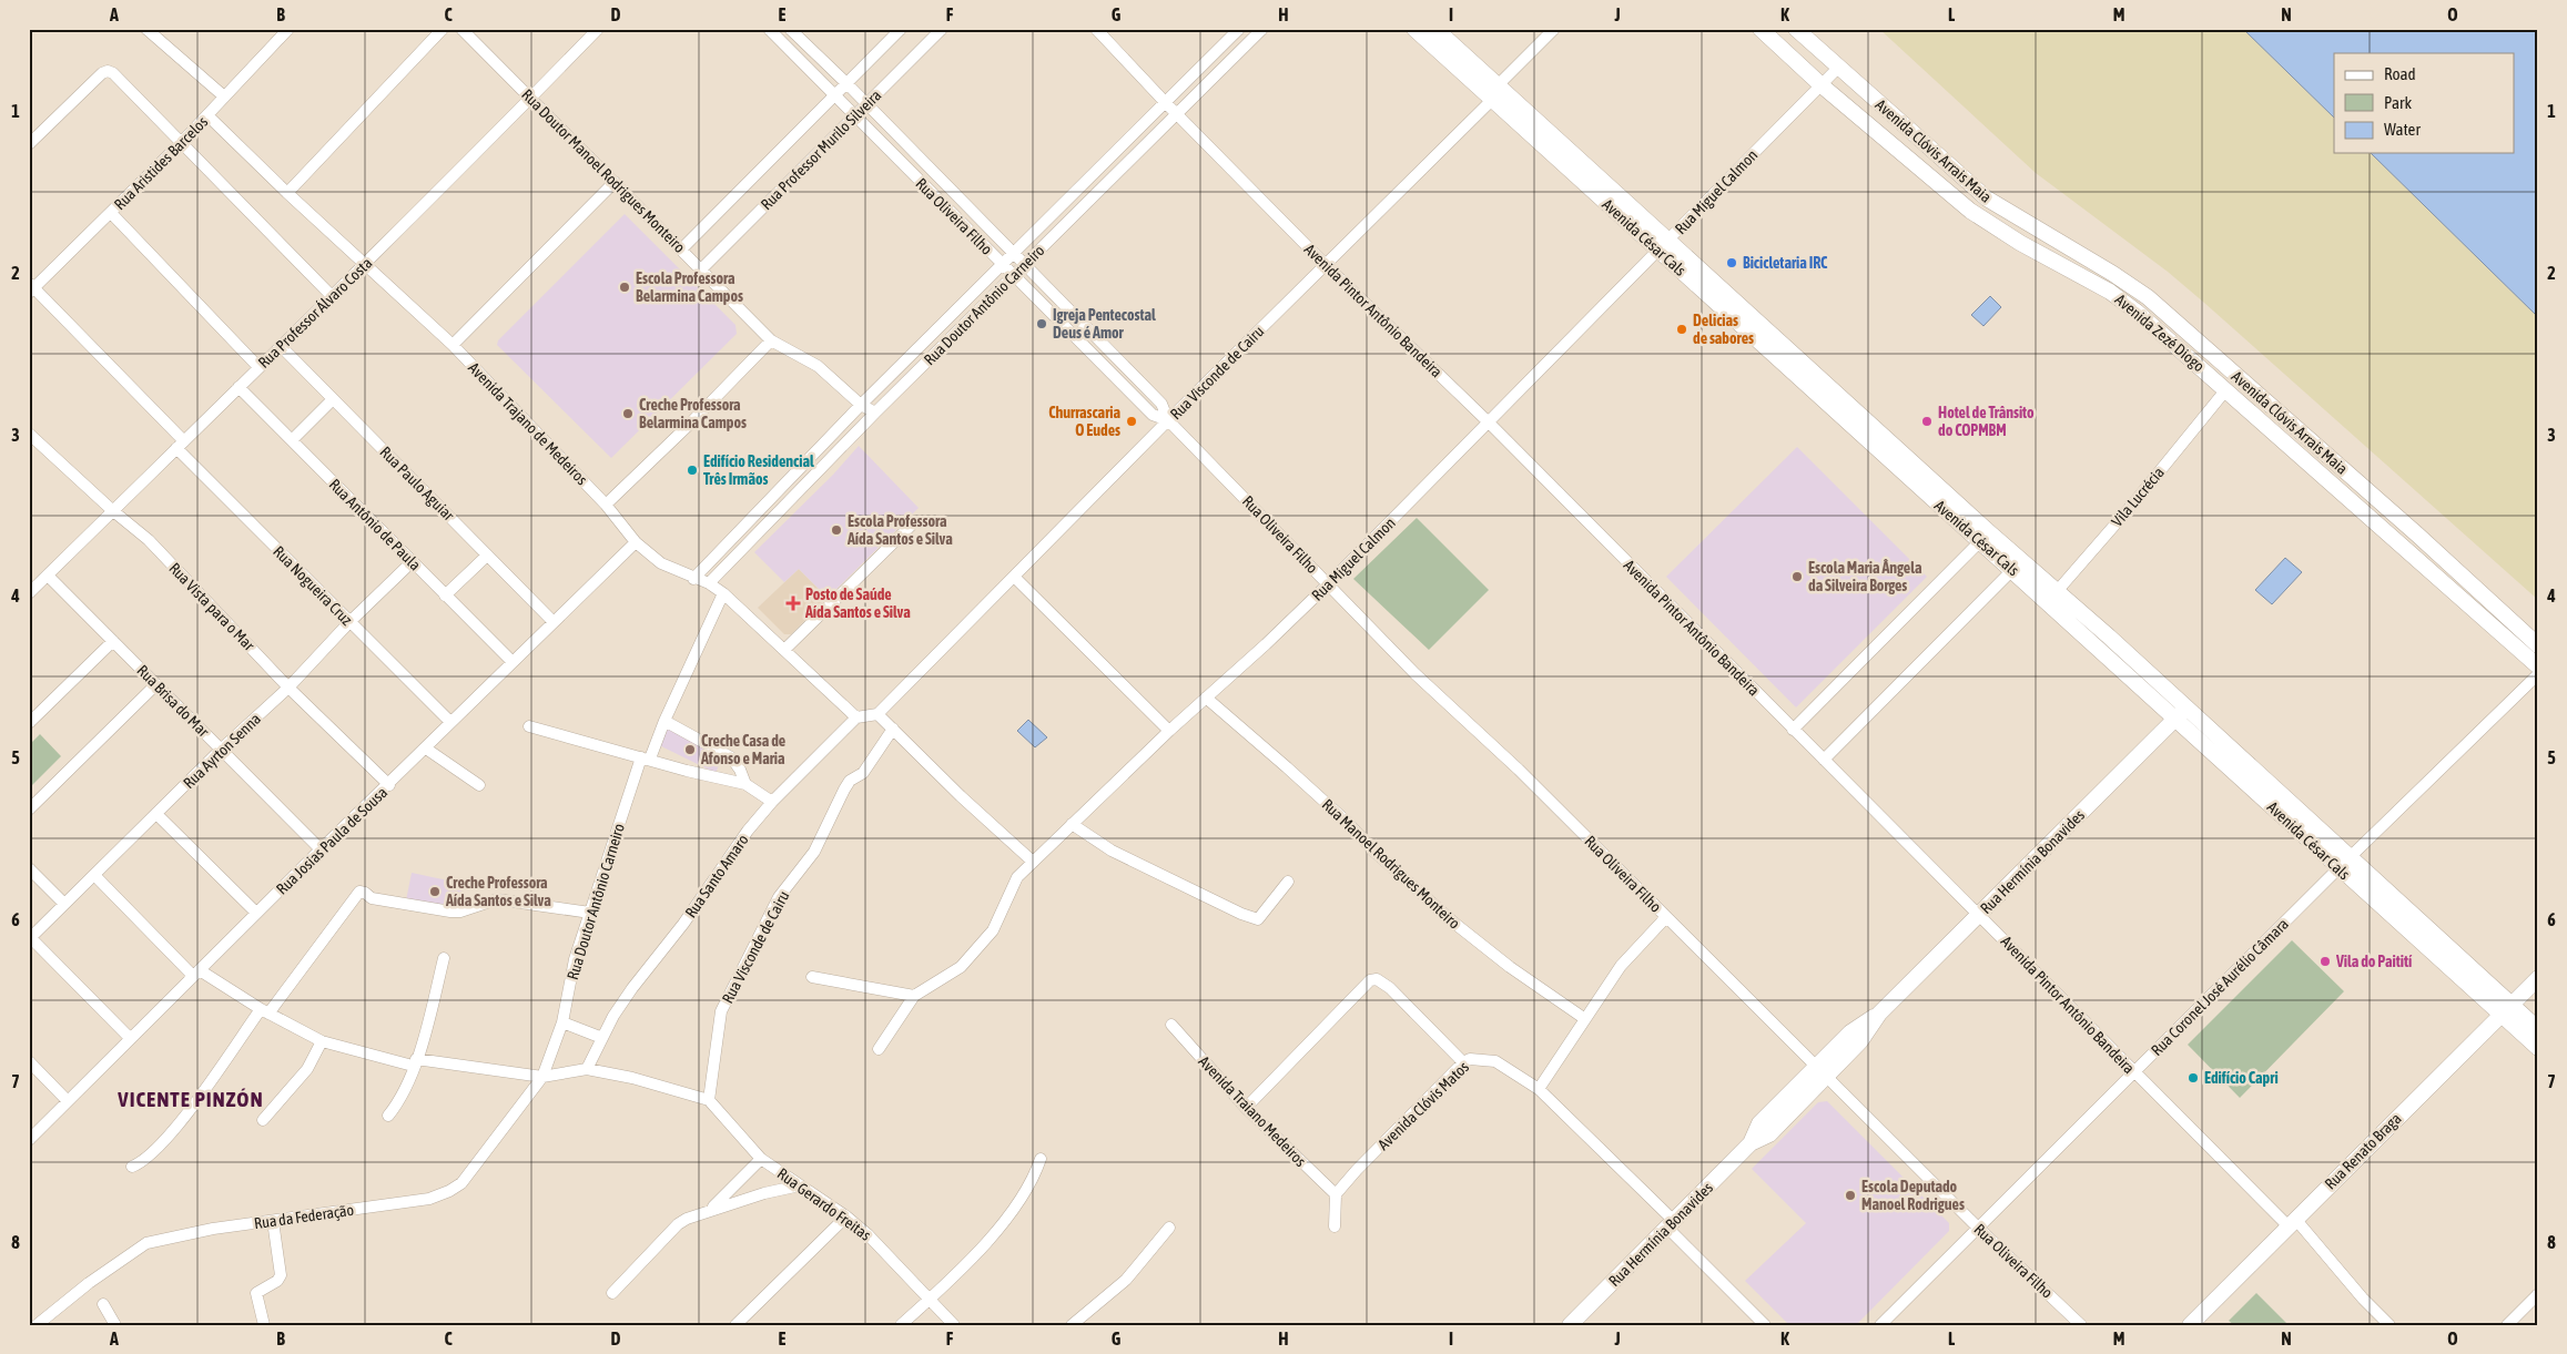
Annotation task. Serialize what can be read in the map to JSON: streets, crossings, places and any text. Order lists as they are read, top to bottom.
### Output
{
  "streets": {
    "main road": [
      "Avenida Clóvis Arrais Maia",
      "Avenida César Cals",
      "Avenida Zezé Diogo",
      "Rua Hermínia Bonavides",
      "Rua Renato Braga"
    ],
    "street": [
      "Rua Professor Murilo Silveira",
      "Rua Aristides Barcelos",
      "Rua Doutor Manoel Rodrigues Monteiro",
      "Rua Miguel Calmon",
      "Rua Oliveira Filho",
      "Rua Doutor Antônio Carneiro",
      "Avenida Pintor Antônio Bandeira",
      "Rua Professor Álvaro Costa",
      "Rua Visconde de Cairu",
      "Avenida Trajano de Medeiros",
      "Rua Paulo Aguiar",
      "Vila Lucrécia",
      "Rua Antônio de Paula",
      "Rua Nogueira Cruz",
      "Rua Vista para o Mar",
      "Rua Brisa do Mar",
      "Rua Ayrton Senna",
      "Rua Josias Paula de Sousa",
      "Rua Manoel Rodrigues Monteiro",
      "Rua Santo Amaro",
      "Rua Coronel José Aurélio Câmara",
      "Avenida Clóvis Matos",
      "Avenida Traiano Medeiros",
      "Rua Gerardo Freitas",
      "Rua da Federação"
    ]
  },
  "crossings": [
    ["Rua Professor Murilo Silveira", "Rua Doutor Manoel Rodrigues Monteiro"],
    ["Rua Professor Murilo Silveira", "Rua Oliveira Filho"],
    ["Avenida Clóvis Arrais Maia", "Rua Miguel Calmon"],
    ["Rua Aristides Barcelos", "Avenida Trajano de Medeiros"],
    ["Rua Aristides Barcelos", "Rua Nogueira Cruz"],
    ["Rua Doutor Manoel Rodrigues Monteiro", "Rua Doutor Antônio Carneiro"],
    ["Rua Doutor Manoel Rodrigues Monteiro", "Rua Professor Álvaro Costa"],
    ["Rua Miguel Calmon", "Rua Oliveira Filho"],
    ["Rua Miguel Calmon", "Avenida César Cals"],
    ["Rua Miguel Calmon", "Avenida Pintor Antônio Bandeira"],
    ["Rua Miguel Calmon", "Avenida Zezé Diogo"],
    ["Rua Miguel Calmon", "Rua Manoel Rodrigues Monteiro"],
    ["Rua Oliveira Filho", "Rua Doutor Antônio Carneiro"],
    ["Rua Oliveira Filho", "Rua Visconde de Cairu"],
    ["Rua Oliveira Filho", "Rua Hermínia Bonavides"],
    ["Rua Oliveira Filho", "Rua Coronel José Aurélio Câmara"],
    ["Avenida César Cals", "Rua Visconde de Cairu"],
    ["Avenida César Cals", "Vila Lucrécia"],
    ["Avenida César Cals", "Rua Hermínia Bonavides"],
    ["Avenida César Cals", "Rua Coronel José Aurélio Câmara"],
    ["Avenida César Cals", "Rua Renato Braga"],
    ["Rua Doutor Antônio Carneiro", "Avenida Pintor Antônio Bandeira"],
    ["Rua Doutor Antônio Carneiro", "Avenida Trajano de Medeiros"],
    ["Rua Doutor Antônio Carneiro", "Rua da Federação"],
    ["Avenida Pintor Antônio Bandeira", "Rua Visconde de Cairu"],
    ["Avenida Pintor Antônio Bandeira", "Rua Hermínia Bonavides"],
    ["Avenida Pintor Antônio Bandeira", "Rua Coronel José Aurélio Câmara"],
    ["Avenida Pintor Antônio Bandeira", "Rua Renato Braga"],
    ["Rua Professor Álvaro Costa", "Avenida Trajano de Medeiros"],
    ["Rua Professor Álvaro Costa", "Rua Paulo Aguiar"],
    ["Rua Professor Álvaro Costa", "Rua Antônio de Paula"],
    ["Rua Professor Álvaro Costa", "Rua Nogueira Cruz"],
    ["Rua Professor Álvaro Costa", "Rua Vista para o Mar"],
    ["Rua Professor Álvaro Costa", "Rua Brisa do Mar"],
    ["Avenida Zezé Diogo", "Vila Lucrécia"],
    ["Rua Visconde de Cairu", "Rua Gerardo Freitas"],
    ["Avenida Trajano de Medeiros", "Rua Josias Paula de Sousa"],
    ["Avenida Trajano de Medeiros", "Rua Santo Amaro"],
    ["Rua Paulo Aguiar", "Rua Josias Paula de Sousa"],
    ["Rua Antônio de Paula", "Rua Ayrton Senna"],
    ["Rua Antônio de Paula", "Rua Josias Paula de Sousa"],
    ["Rua Nogueira Cruz", "Rua Ayrton Senna"],
    ["Rua Nogueira Cruz", "Rua Josias Paula de Sousa"],
    ["Rua Vista para o Mar", "Rua Ayrton Senna"],
    ["Rua Vista para o Mar", "Rua Josias Paula de Sousa"],
    ["Rua Brisa do Mar", "Rua Ayrton Senna"],
    ["Rua Brisa do Mar", "Rua Josias Paula de Sousa"],
    ["Avenida Clóvis Matos", "Avenida Traiano Medeiros"]
  ],
  "districts": ["VICENTE PINZÓN"],
  "places": {
    "other": [
      "Bicicletaria IRC",
      "Escola Professora Belarmina Campos",
      "Igreja Pentecostal Deus é Amor",
      "Delicias de sabores",
      "Creche Professora Belarmina Campos",
      "Churrascaria O Eudes",
      "Hotel de Trânsito do COPMBM",
      "Edifício Residencial Três Irmãos",
      "Escola Professora Aída Santos e Silva",
      "Escola Maria Ângela da Silveira Borges",
      "Creche Casa de Afonso e Maria",
      "Creche Professora Aída Santos e Silva",
      "Vila do Paitití",
      "Edifício Capri",
      "Escola Deputado Manoel Rodrigues"
    ],
    "health": ["Posto de Saúde Aída Santos e Silva"]
  },
  "legend": ["Road", "Park", "Water"],
  "grid": {
    "columns": [
      "A",
      "B",
      "C",
      "D",
      "E",
      "F",
      "G",
      "H",
      "I",
      "J",
      "K",
      "L",
      "M",
      "N",
      "O"
    ],
    "rows": [
      "1",
      "2",
      "3",
      "4",
      "5",
      "6",
      "7",
      "8"
    ]
  }
}
